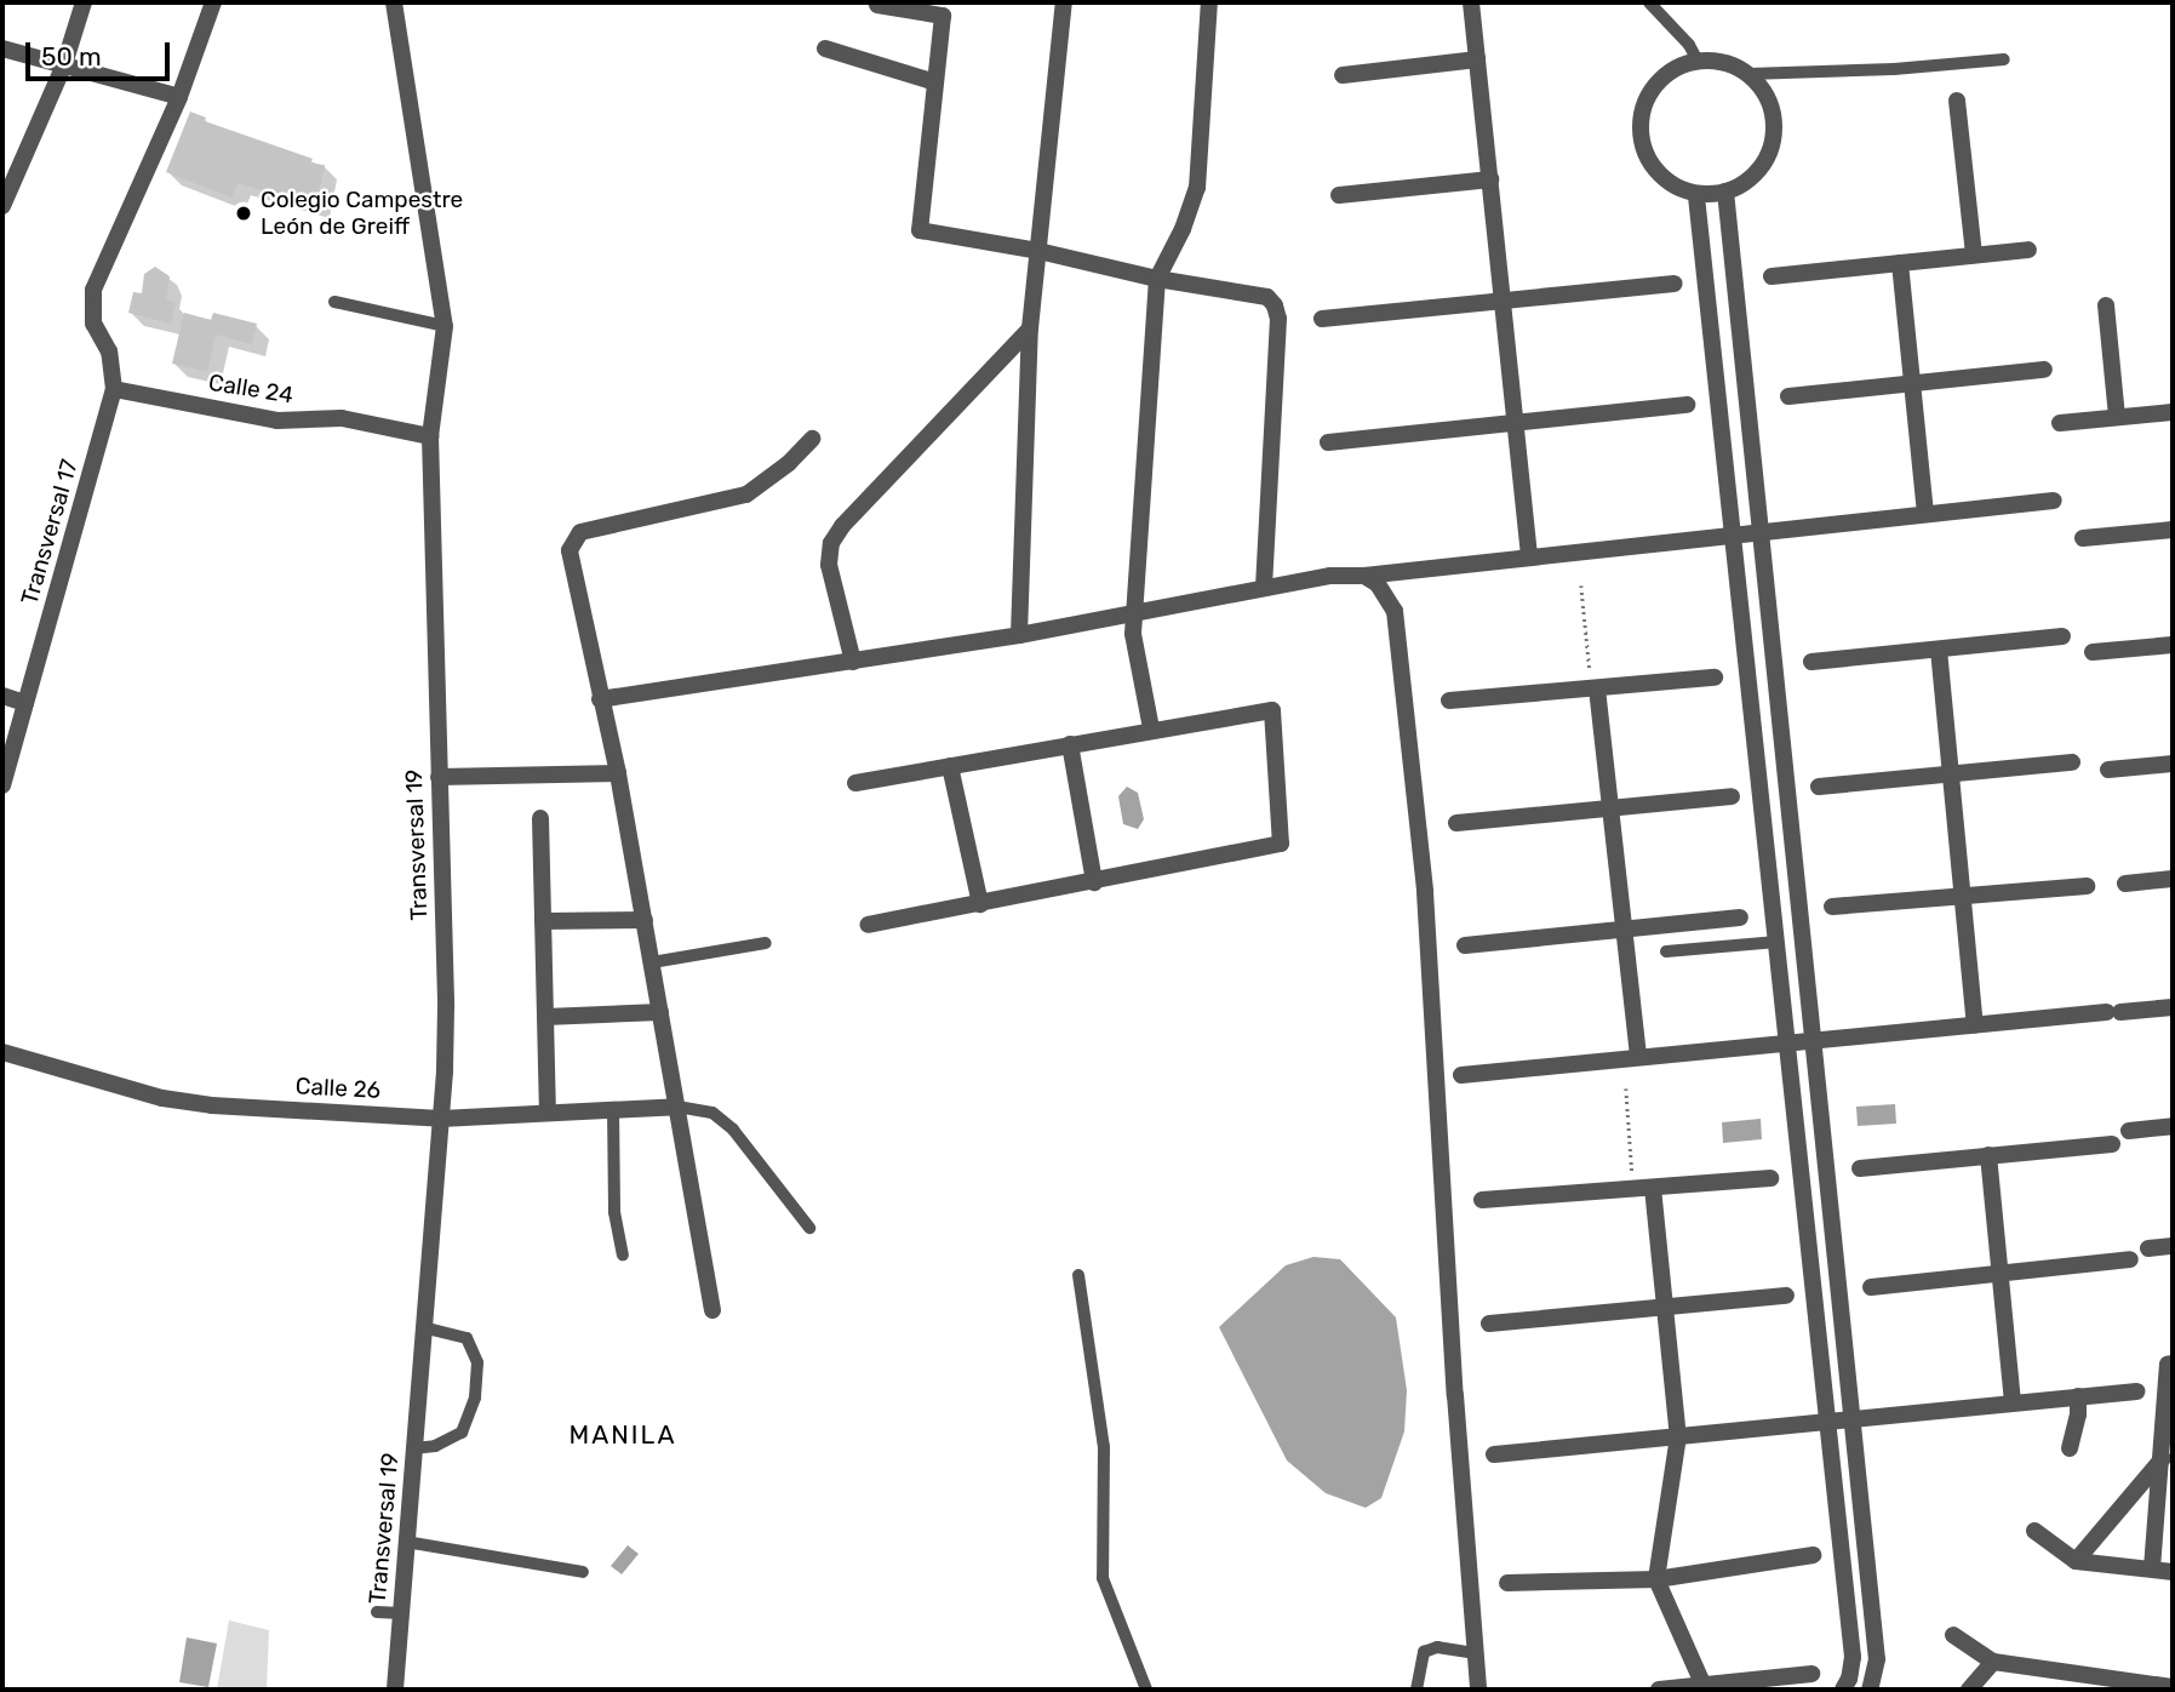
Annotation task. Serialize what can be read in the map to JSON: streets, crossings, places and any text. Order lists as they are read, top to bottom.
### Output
{
  "streets": {
    "street": [
      "Calle 24",
      "Transversal 17",
      "Transversal 19",
      "Calle 26"
    ]
  },
  "crossings": [
    ["Calle 24", "Transversal 17"],
    ["Calle 24", "Transversal 19"],
    ["Transversal 19", "Calle 26"]
  ],
  "districts": ["MANILA"],
  "places": ["Colegio Campestre León de Greiff"],
  "scale_bar": "50 m"
}
